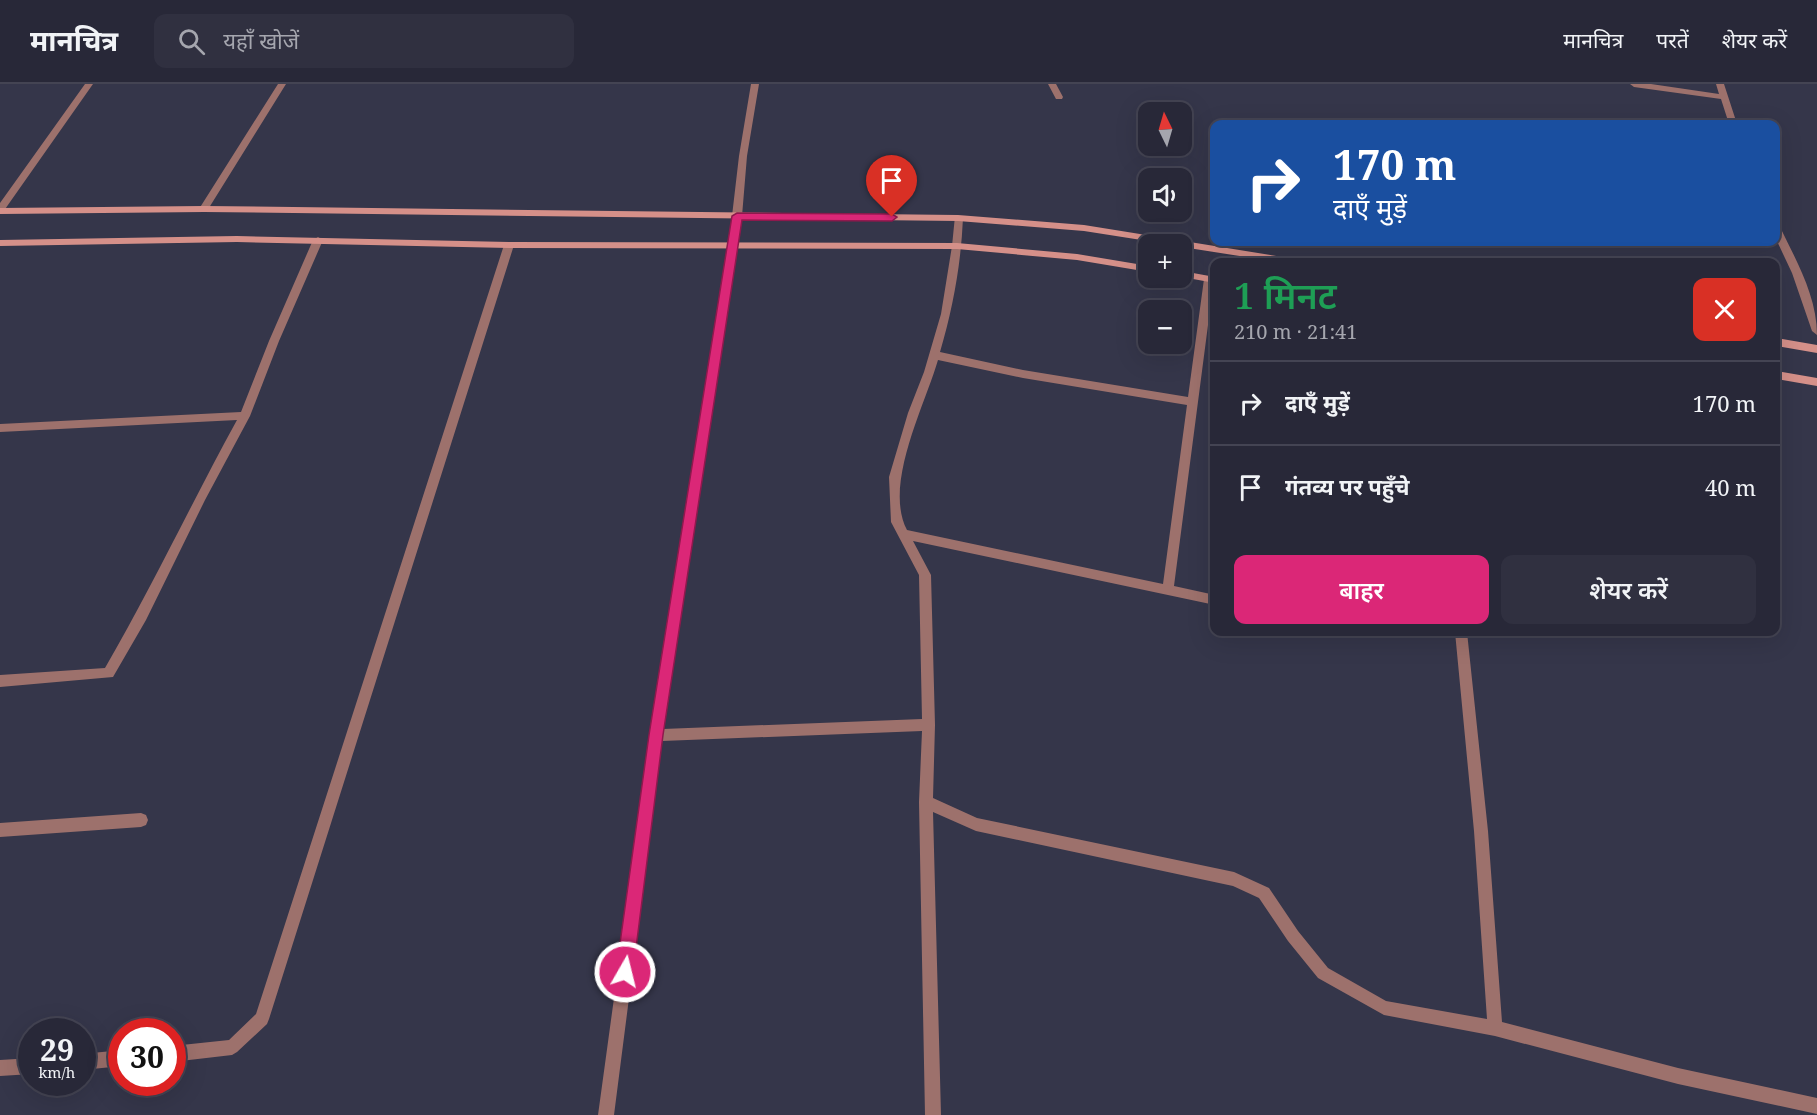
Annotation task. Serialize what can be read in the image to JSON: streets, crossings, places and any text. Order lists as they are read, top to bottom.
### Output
{
  "north": "top",
  "page": {
    "header": "मानचित्र",
    "search": "यहाँ खोजें",
    "nav": ["मानचित्र", "परतें", "शेयर करें"],
    "map_buttons": ["+", "−"],
    "turn": ["170 m", "दाएँ मुड़ें"],
    "heading": ["1 मिनट", "210 m · 21:41"],
    "list": [
      {
        "name": "दाएँ मुड़ें",
        "value": "170 m"
      },
      {
        "name": "गंतव्य पर पहुँचे",
        "value": "40 m"
      }
    ],
    "buttons": ["बाहर", "शेयर करें"],
    "speed": "29 km/h",
    "limit": "30"
  }
}
